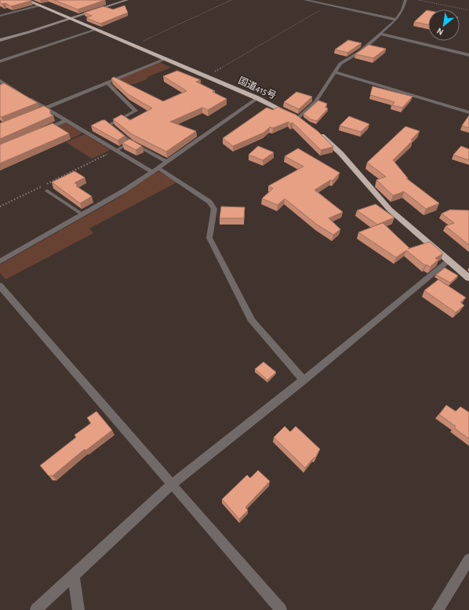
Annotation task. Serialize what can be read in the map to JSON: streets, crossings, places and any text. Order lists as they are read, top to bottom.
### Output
{
  "streets": {
    "highway": ["国道415号"]
  },
  "north": "bottom left"
}
